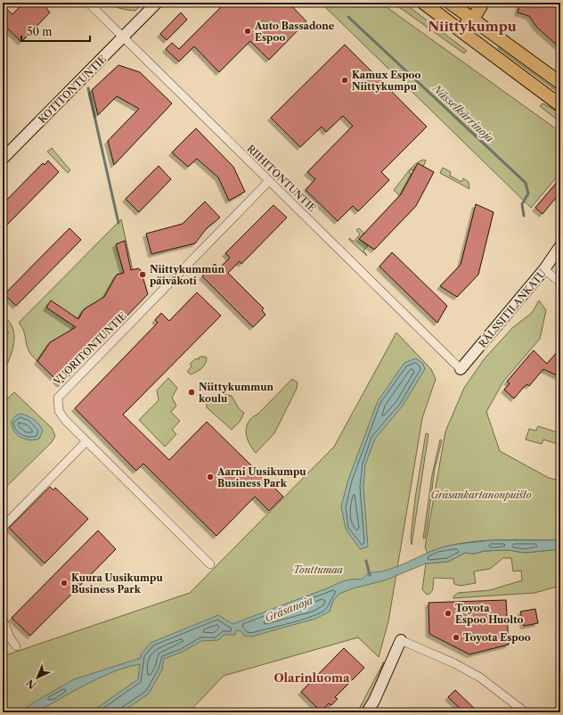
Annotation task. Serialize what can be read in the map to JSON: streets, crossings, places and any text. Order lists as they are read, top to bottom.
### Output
{
  "streets": {
    "main road": ["KOTITONTUNTIE", "RÄLSSITILANKATU"],
    "street": ["RIIHITONTUNTIE", "VUORITONTUNTIE"]
  },
  "crossings": [
    ["KOTITONTUNTIE", "RIIHITONTUNTIE"],
    ["RIIHITONTUNTIE", "RÄLSSITILANKATU"],
    ["RIIHITONTUNTIE", "VUORITONTUNTIE"]
  ],
  "districts": ["Niittykumpu", "Olarinluoma"],
  "water": ["Nässelkärrinoja", "Gräsanoja"],
  "parks": ["Gräsankartanonpuisto", "Tonttumaa"],
  "places": [
    "Auto Bassadone Espoo",
    "Kamux Espoo Niittykumpu",
    "Niittykummun päiväkoti",
    "Niittykummun koulu",
    "Aarni Uusikumpu Business Park",
    "Kuura Uusikumpu Business Park",
    "Toyota Espoo Huolto",
    "Toyota Espoo"
  ],
  "scale_bar": "50 m",
  "north": "bottom left"
}
